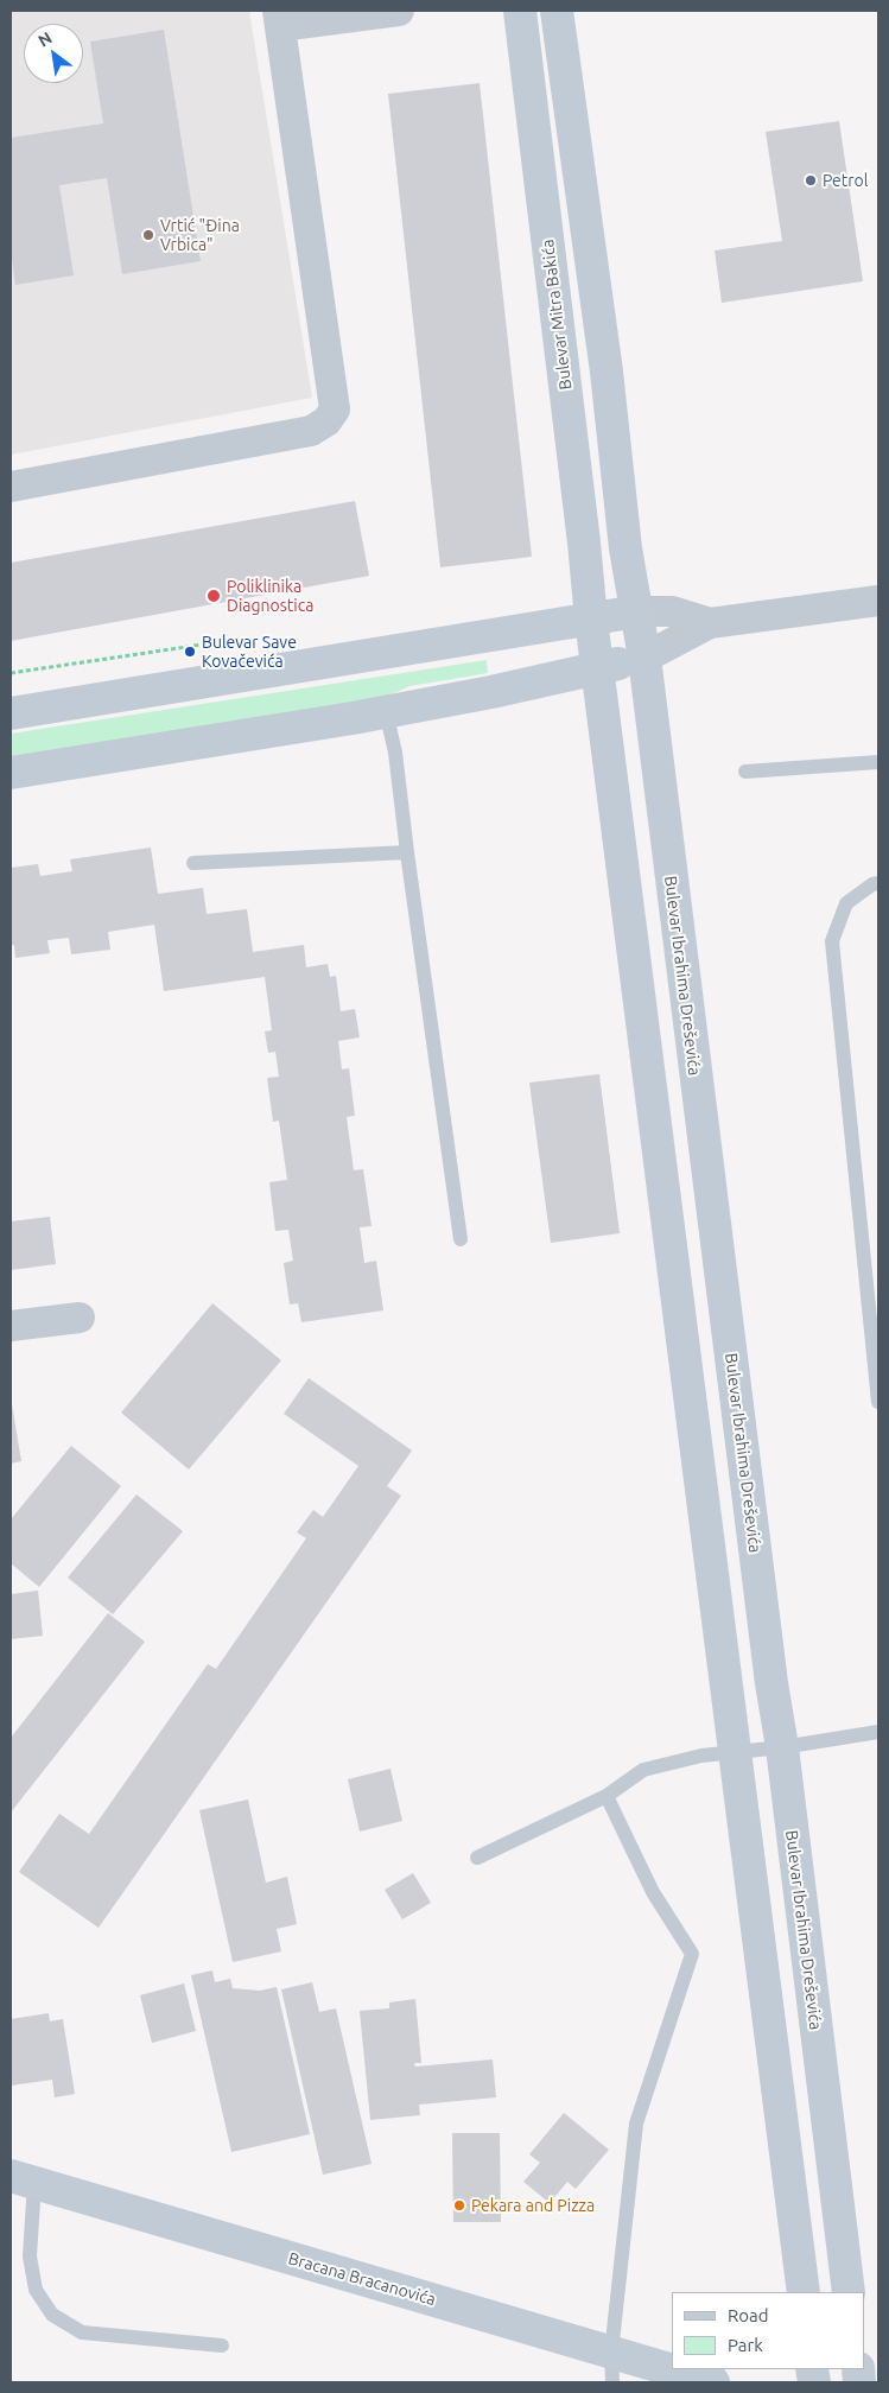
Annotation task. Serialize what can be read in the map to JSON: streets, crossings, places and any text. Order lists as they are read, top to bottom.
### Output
{
  "streets": {
    "street": ["Bulevar Mitra Bakića", "Bulevar Ibrahima Dreševića", "Bracana Bracanovića"]
  },
  "places": [
    "Petrol",
    "Vrtić \"Đina Vrbica\"",
    "Poliklinika Diagnostica",
    "Bulevar Save Kovačevića",
    "Pekara and Pizza"
  ],
  "legend": ["Road", "Park"],
  "north": "top left"
}
